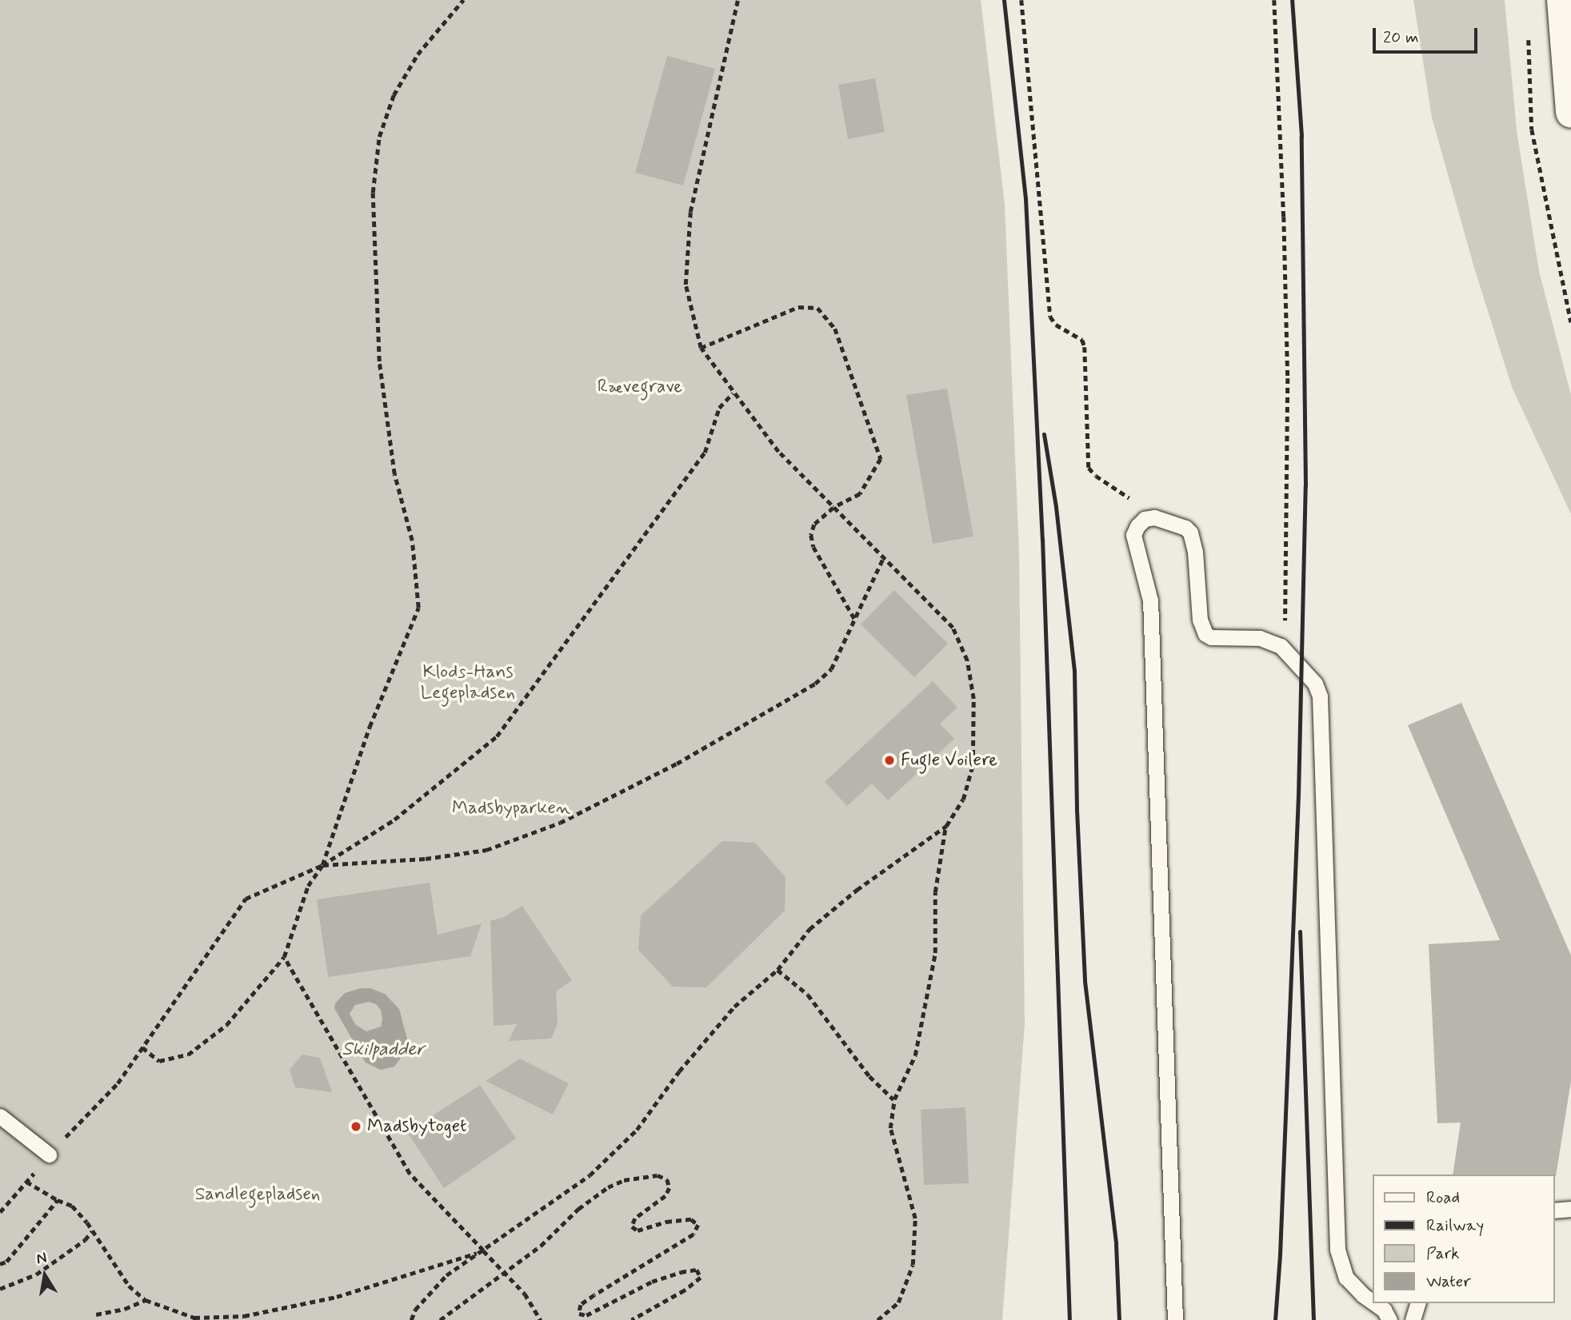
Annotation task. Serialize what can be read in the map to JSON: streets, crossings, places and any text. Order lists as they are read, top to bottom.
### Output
{
  "water": ["Skilpadder"],
  "parks": [
    "Rævegrave",
    "Klods-Hans Legepladsen",
    "Madsbyparken",
    "Sandlegepladsen"
  ],
  "places": ["Fugle Voilere", "Madsbytoget"],
  "legend": [
    "Road",
    "Railway",
    "Park",
    "Water"
  ],
  "scale_bar": "20 m",
  "north": "top"
}
